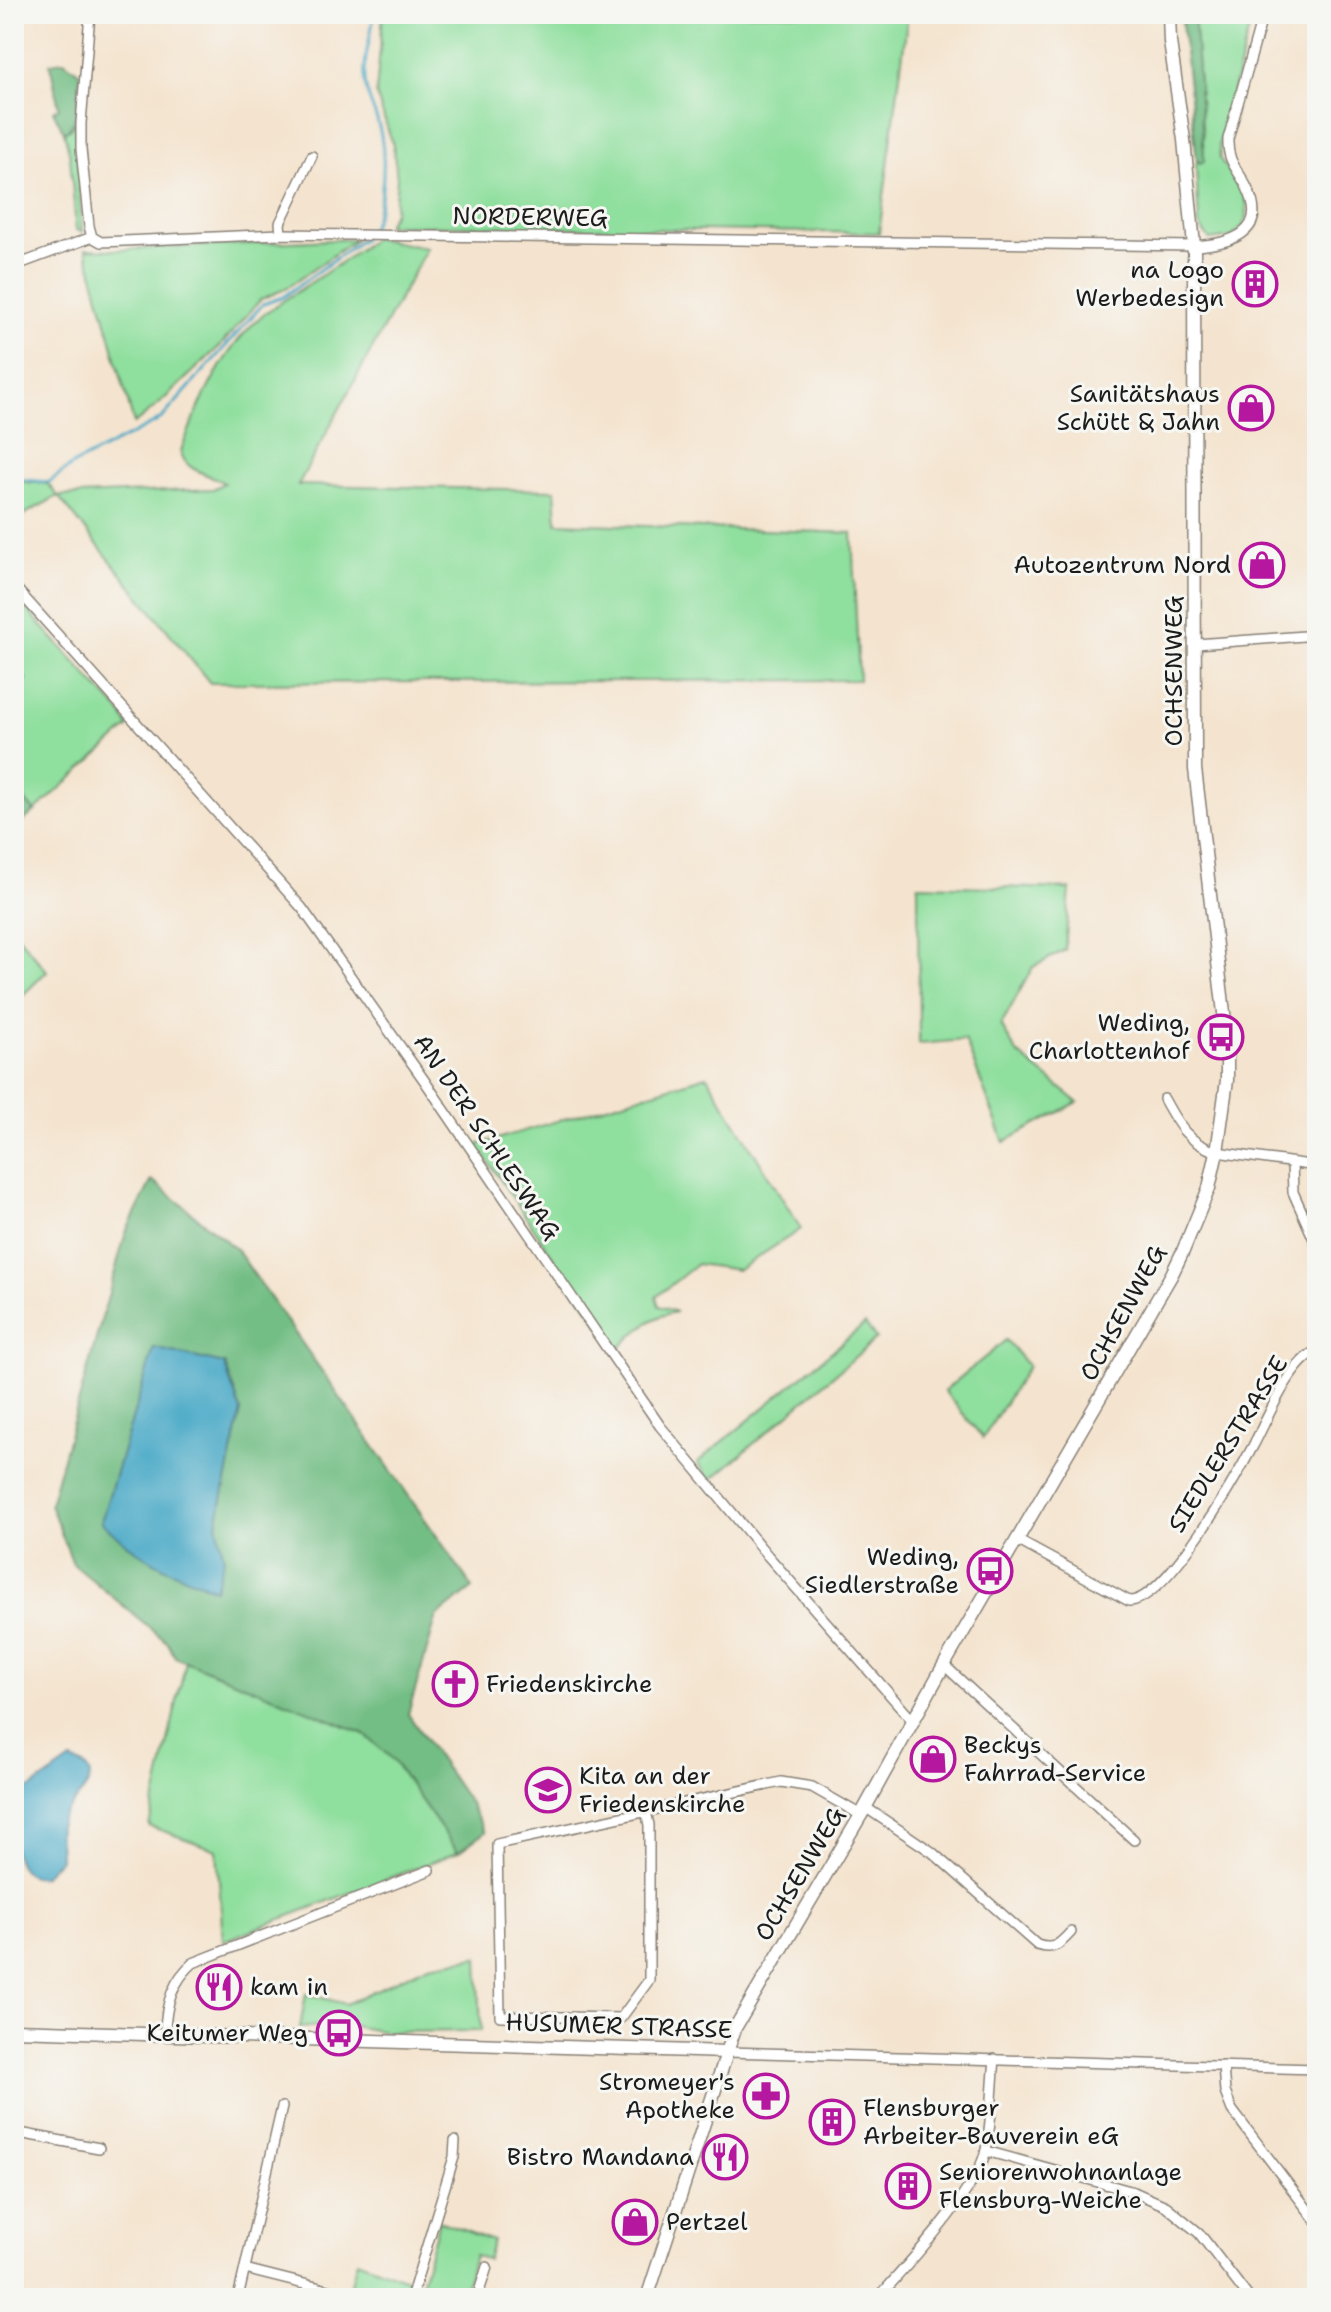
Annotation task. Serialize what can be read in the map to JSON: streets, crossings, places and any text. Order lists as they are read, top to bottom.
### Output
{
  "streets": {
    "main road": ["OCHSENWEG", "HUSUMER STRASSE"],
    "street": ["NORDERWEG", "AN DER SCHLESWAG", "SIEDLERSTRASSE"]
  },
  "crossings": [
    ["NORDERWEG", "OCHSENWEG"],
    ["OCHSENWEG", "AN DER SCHLESWAG"],
    ["OCHSENWEG", "SIEDLERSTRASSE"],
    ["OCHSENWEG", "HUSUMER STRASSE"]
  ],
  "places": {
    "building": ["na Logo Werbedesign", "Flensburger Arbeiter-Bauverein eG", "Seniorenwohnanlage Flensburg-Weiche"],
    "shop": [
      "Sanitätshaus Schütt & Jahn",
      "Autozentrum Nord",
      "Beckys Fahrrad-Service",
      "Pertzel"
    ],
    "bus stop": ["Weding, Charlottenhof", "Weding, Siedlerstraße", "Keitumer Weg"],
    "church": ["Friedenskirche"],
    "school or university": ["Kita an der Friedenskirche"],
    "restaurant": ["kam in", "Bistro Mandana"],
    "pharmacy": ["Stromeyer's Apotheke"]
  }
}
